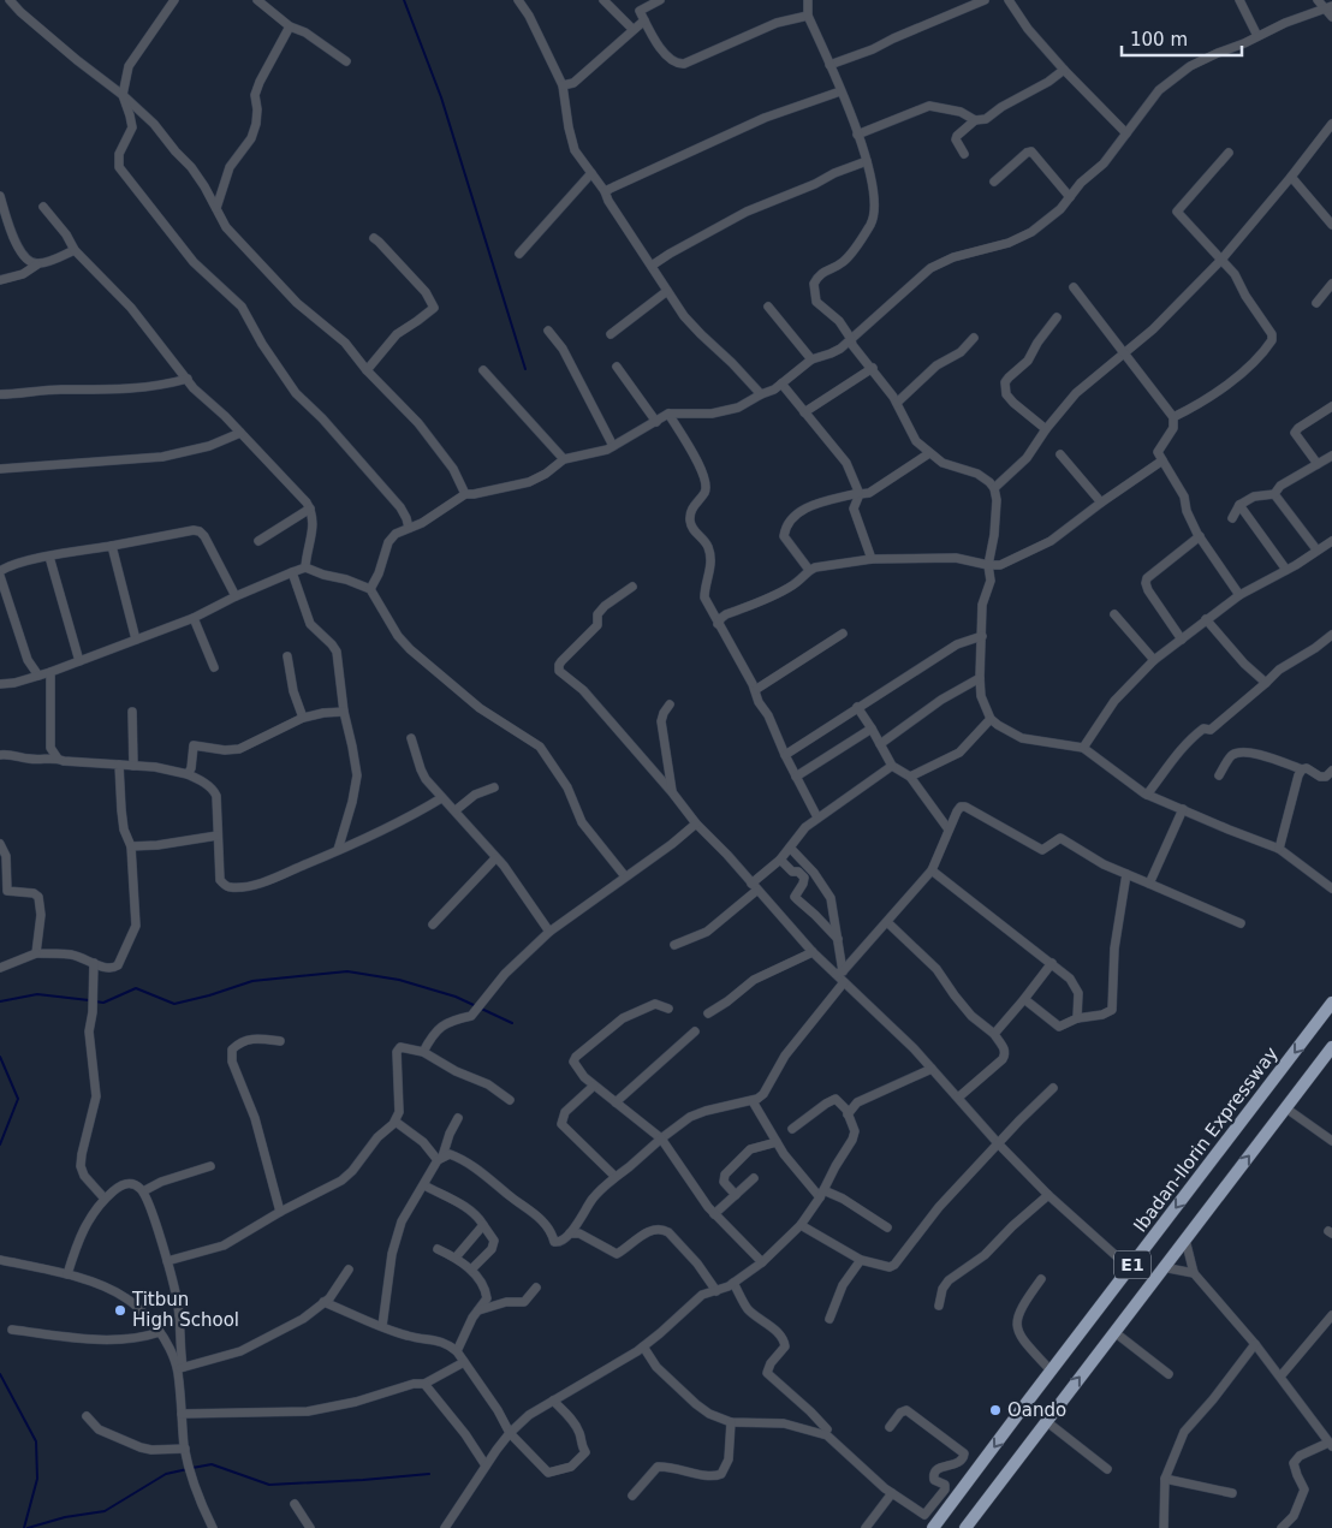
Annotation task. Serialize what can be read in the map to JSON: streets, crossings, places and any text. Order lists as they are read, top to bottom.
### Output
{
  "streets": {
    "highway": ["Ibadan-Ilorin Expressway", "E1"]
  },
  "places": ["Titbun High School", "Oando"],
  "scale_bar": "100 m"
}
